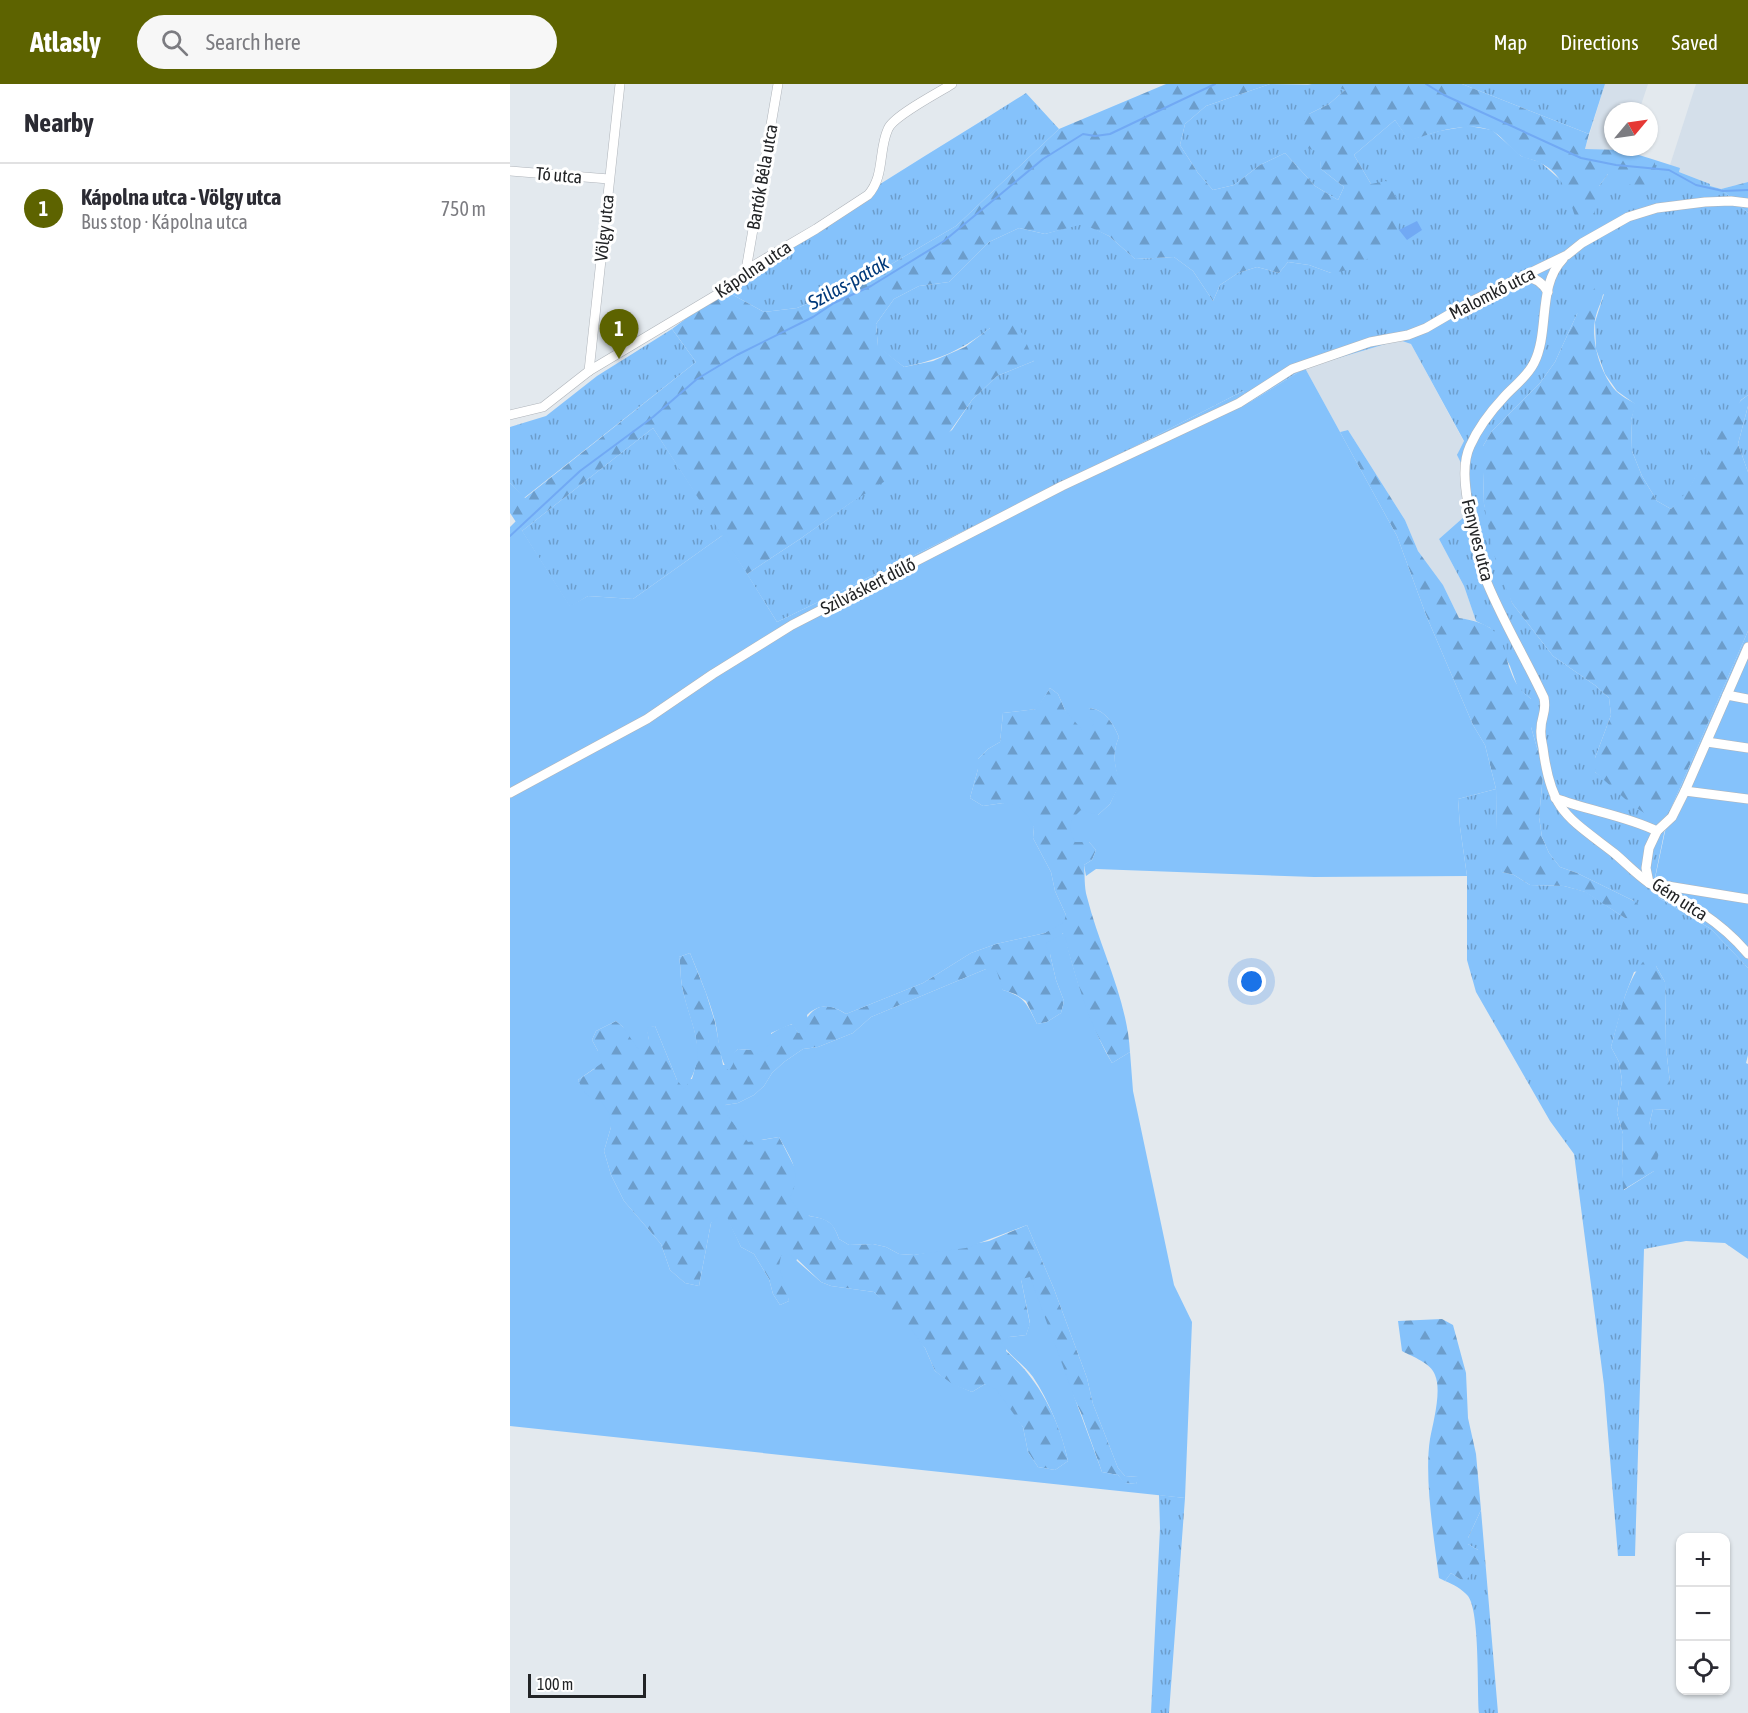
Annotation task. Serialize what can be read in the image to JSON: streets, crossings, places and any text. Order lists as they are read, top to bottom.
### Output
{
  "streets": {
    "street": [
      "Tó utca",
      "Bartók Béla utca",
      "Völgy utca",
      "Kápolna utca",
      "Malomkő utca",
      "Fenyves utca",
      "Szilváskert dűlő",
      "Gém utca"
    ]
  },
  "crossings": [
    ["Tó utca", "Völgy utca"],
    ["Bartók Béla utca", "Kápolna utca"],
    ["Völgy utca", "Kápolna utca"],
    ["Malomkő utca", "Fenyves utca"],
    ["Malomkő utca", "Szilváskert dűlő"],
    ["Fenyves utca", "Gém utca"]
  ],
  "water": ["Szilas-patak"],
  "scale_bar": "100 m",
  "north": "top right",
  "page": {
    "header": "Atlasly",
    "search": "Search here",
    "nav": ["Map", "Directions", "Saved"],
    "heading": "Nearby",
    "list": [
      {
        "mark": "1",
        "name": "Kápolna utca - Völgy utca",
        "note": "Bus stop · Kápolna utca",
        "value": "750 m"
      }
    ],
    "pins": "1",
    "map_buttons": ["+", "−"],
    "scale": "100 m"
  }
}
